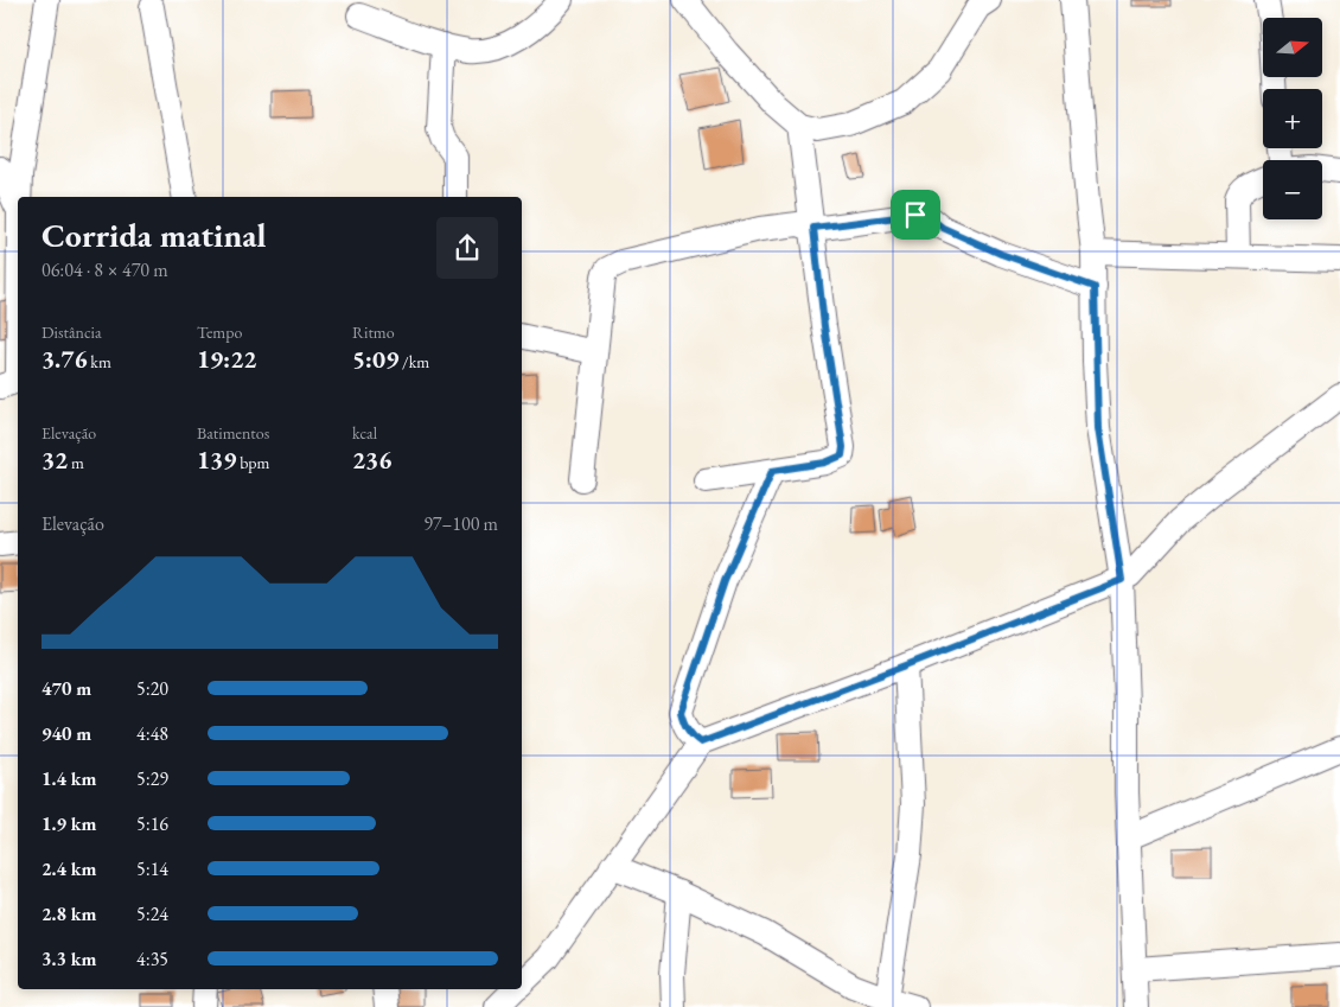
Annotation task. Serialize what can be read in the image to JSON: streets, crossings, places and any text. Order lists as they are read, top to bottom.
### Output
{
  "north": "right",
  "page": {
    "map_buttons": ["+", "−"],
    "heading": ["Corrida matinal", "06:04 · 8 × 470 m"],
    "stats": [
      ["Distância", "3.76 km"],
      ["Tempo", "19:22"],
      ["Ritmo", "5:09 /km"],
      ["Elevação", "32 m"],
      ["Batimentos", "139 bpm"],
      ["kcal", "236"]
    ],
    "chart": ["Elevação", "97–100 m"],
    "list": [
      {
        "name": "470 m",
        "note": "5:20"
      },
      {
        "name": "940 m",
        "note": "4:48"
      },
      {
        "name": "1.4 km",
        "note": "5:29"
      },
      {
        "name": "1.9 km",
        "note": "5:16"
      },
      {
        "name": "2.4 km",
        "note": "5:14"
      },
      {
        "name": "2.8 km",
        "note": "5:24"
      },
      {
        "name": "3.3 km",
        "note": "4:35"
      }
    ]
  }
}
